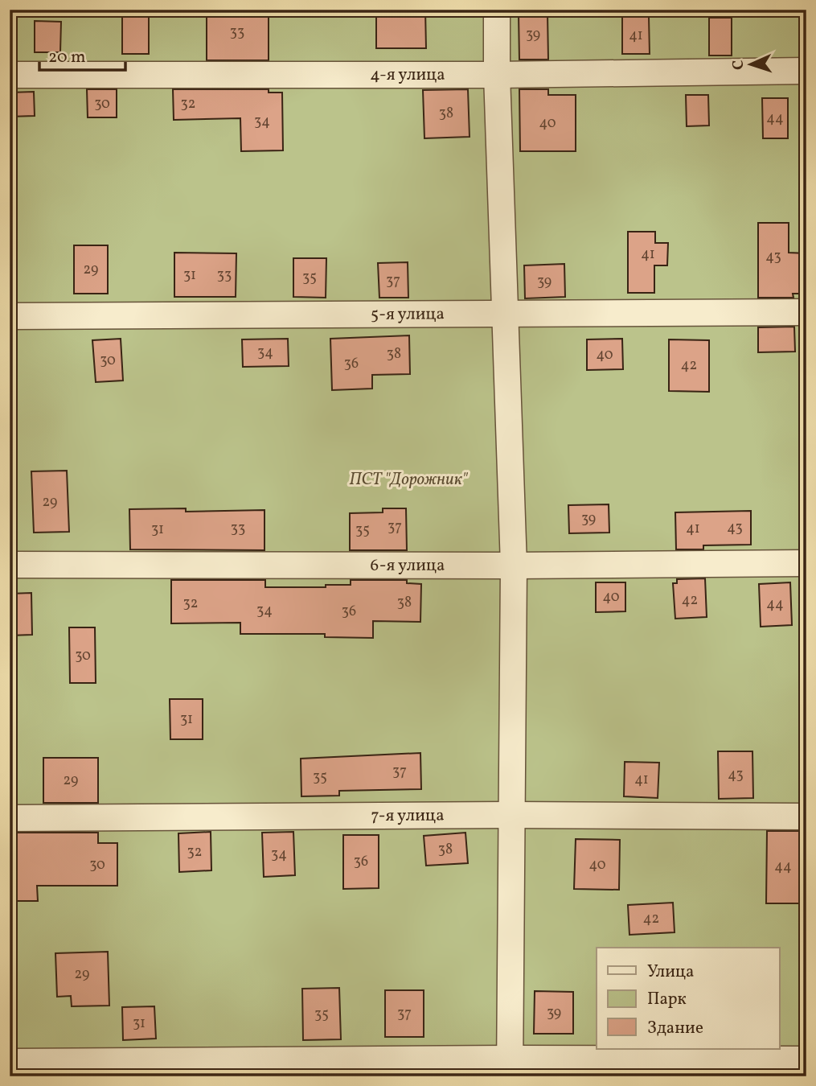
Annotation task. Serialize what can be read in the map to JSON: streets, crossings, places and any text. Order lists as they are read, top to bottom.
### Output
{
  "streets": {
    "street": [
      "4-я улица",
      "5-я улица",
      "6-я улица",
      "7-я улица"
    ]
  },
  "parks": ["ПСТ \"Дорожник\""],
  "house_numbers": [
    "33",
    "39",
    "41",
    "30",
    "32",
    "38",
    "44",
    "34",
    "40",
    "41",
    "43",
    "29",
    "31",
    "33",
    "35",
    "37",
    "39",
    "34",
    "38",
    "40",
    "30",
    "36",
    "42",
    "29",
    "39",
    "37",
    "43",
    "33",
    "41",
    "31",
    "35",
    "40",
    "42",
    "38",
    "32",
    "44",
    "34",
    "36",
    "30",
    "31",
    "37",
    "43",
    "35",
    "41",
    "29",
    "38",
    "32",
    "34",
    "36",
    "30",
    "40",
    "44",
    "42",
    "29",
    "39",
    "37",
    "35",
    "31"
  ],
  "legend": ["Улица", "Парк", "Здание"],
  "scale_bar": "20 m",
  "north": "left"
}
